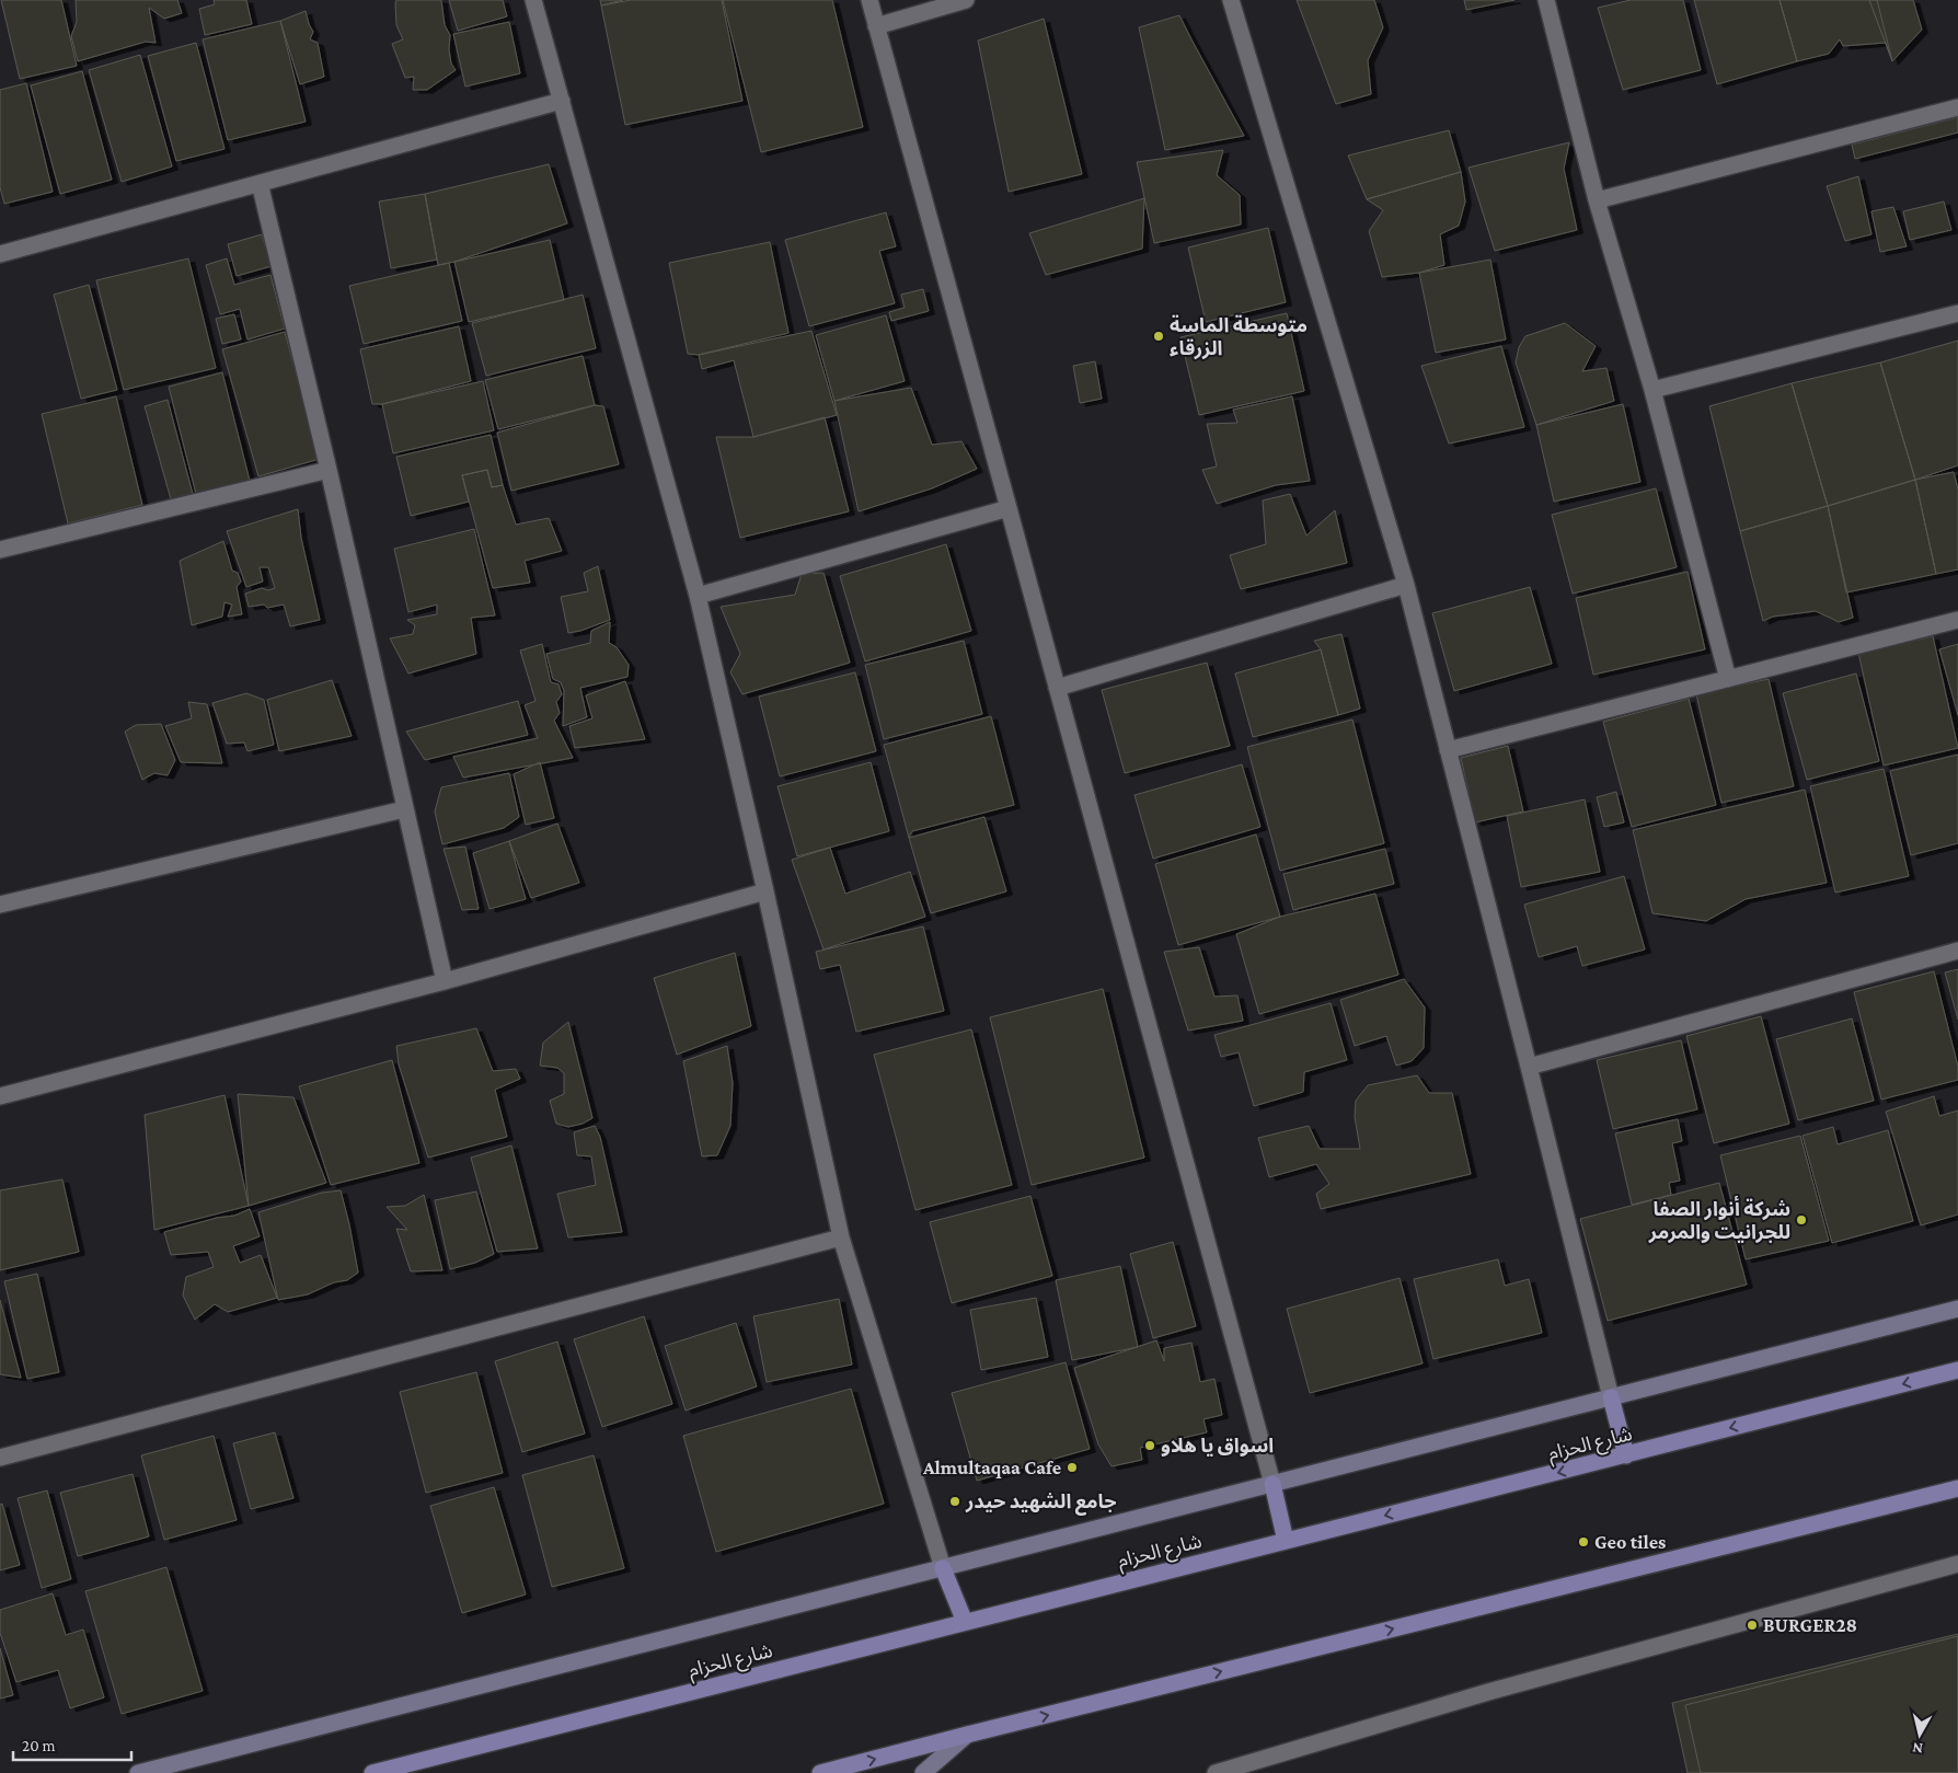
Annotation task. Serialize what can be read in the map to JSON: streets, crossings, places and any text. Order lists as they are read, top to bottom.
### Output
{
  "streets": {
    "main road": ["شارع الحزام"]
  },
  "places": [
    "متوسطة الماسة الزرقاء",
    "شركة أنوار الصفا للجرانيت والمرمر",
    "اسواق يا هلاو",
    "Almultaqaa Cafe",
    "جامع الشهيد حيدر",
    "Geo tiles",
    "BURGER28"
  ],
  "scale_bar": "20 m",
  "north": "bottom"
}
